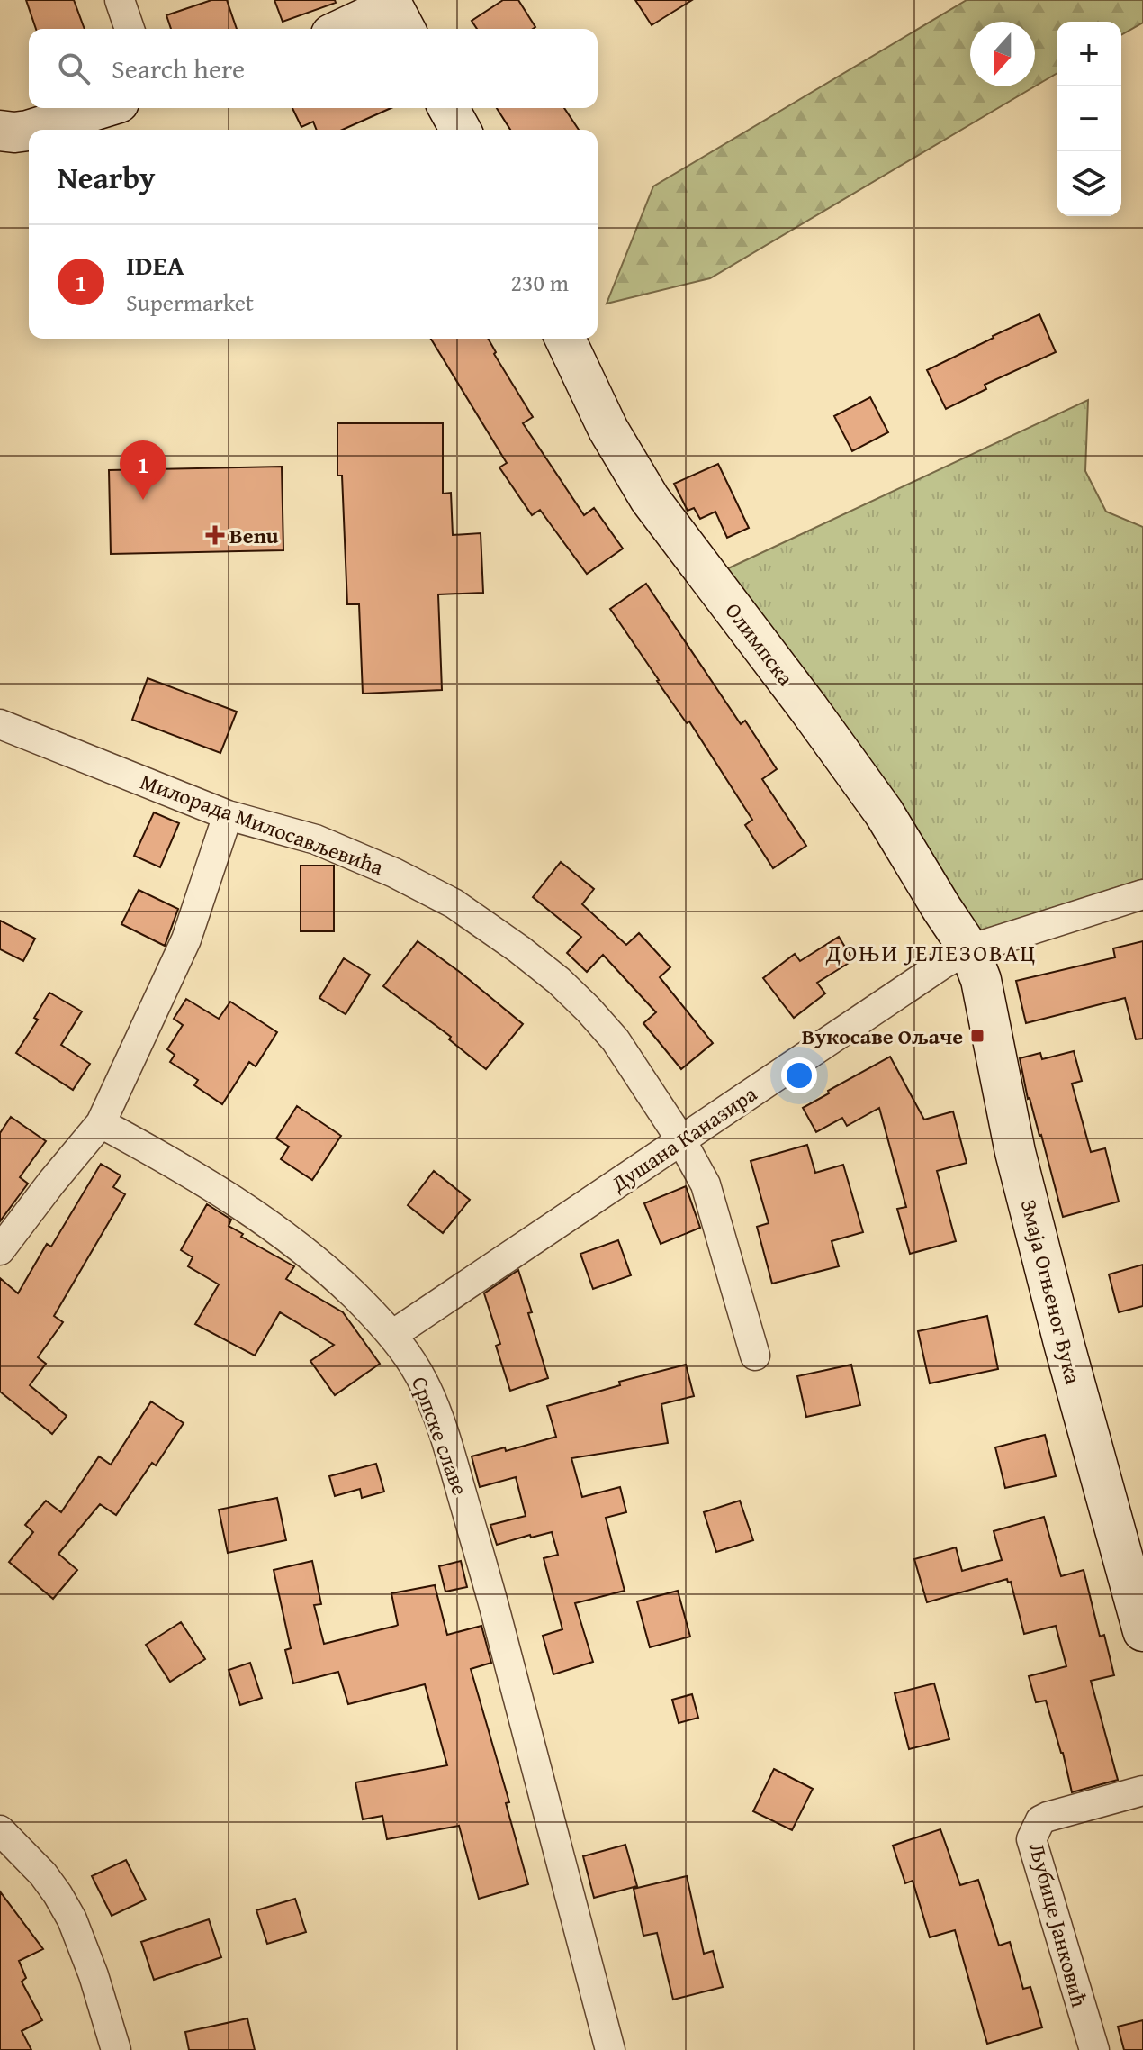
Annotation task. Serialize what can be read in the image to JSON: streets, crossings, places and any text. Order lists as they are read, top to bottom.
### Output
{
  "streets": {
    "street": [
      "Олимпска",
      "Милорада Милосављевића",
      "Душана Каназира",
      "Змаја Огњеног Вука",
      "Српске славе",
      "Љубице Јанковић"
    ]
  },
  "crossings": [
    ["Олимпска", "Душана Каназира"],
    ["Олимпска", "Змаја Огњеног Вука"],
    ["Милорада Милосављевића", "Душана Каназира"],
    ["Душана Каназира", "Змаја Огњеног Вука"],
    ["Душана Каназира", "Српске славе"]
  ],
  "districts": ["ДОЊИ ЈЕЛЕЗОВАЦ"],
  "places": {
    "health": ["Benu"],
    "transit": ["Вукосаве Ољаче"]
  },
  "north": "bottom",
  "page": {
    "map_buttons": ["+", "−"],
    "search": "Search here",
    "heading": "Nearby",
    "list": [
      {
        "mark": "1",
        "name": "IDEA",
        "note": "Supermarket",
        "value": "230 m"
      }
    ],
    "pins": "1"
  }
}
